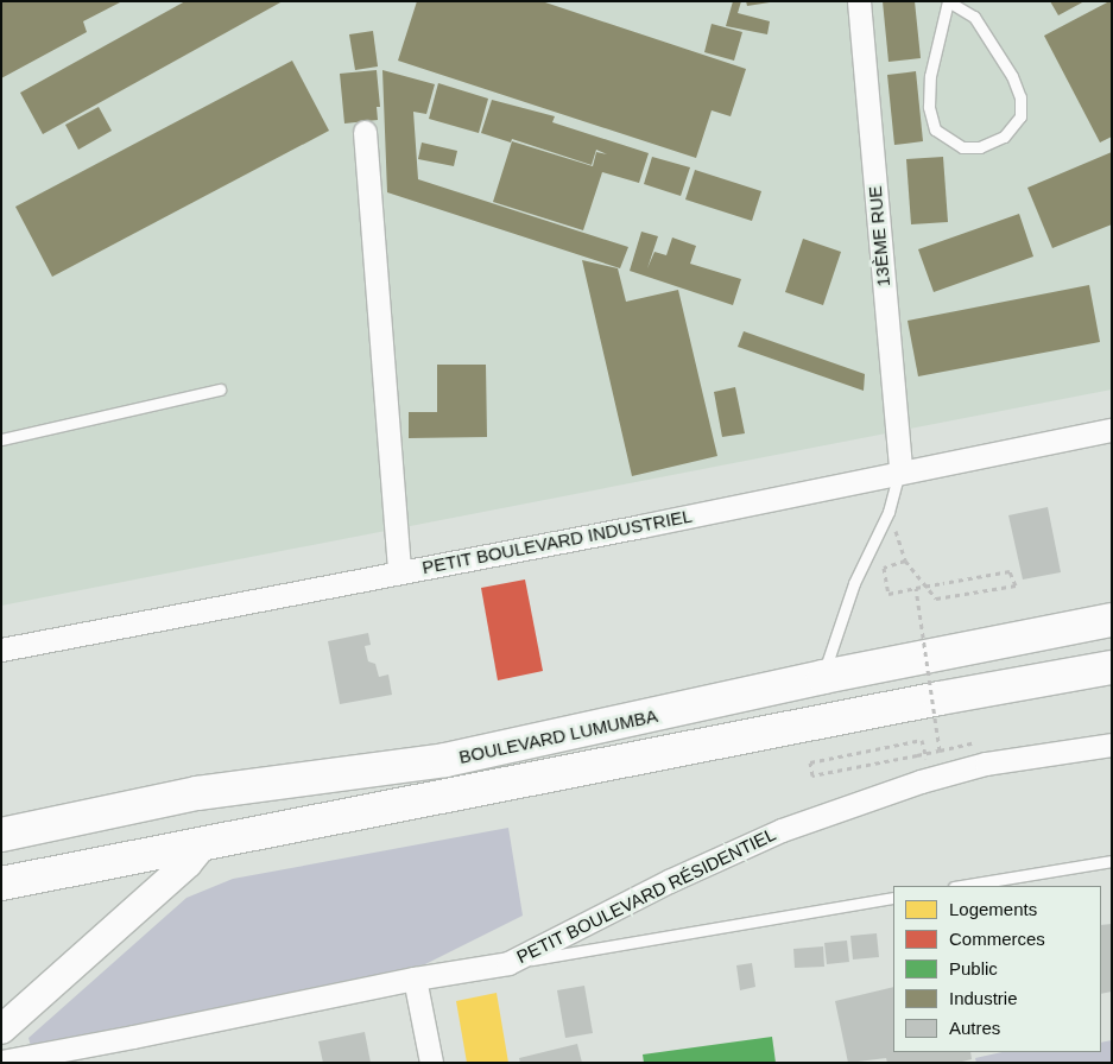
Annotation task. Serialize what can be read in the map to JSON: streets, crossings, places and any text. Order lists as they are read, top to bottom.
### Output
{
  "streets": {
    "highway": ["BOULEVARD LUMUMBA"],
    "street": ["13ÈME RUE", "PETIT BOULEVARD INDUSTRIEL", "PETIT BOULEVARD RÉSIDENTIEL"]
  },
  "crossings": [
    ["13ÈME RUE", "PETIT BOULEVARD INDUSTRIEL"]
  ],
  "legend": [
    "Logements",
    "Commerces",
    "Public",
    "Industrie",
    "Autres"
  ]
}
